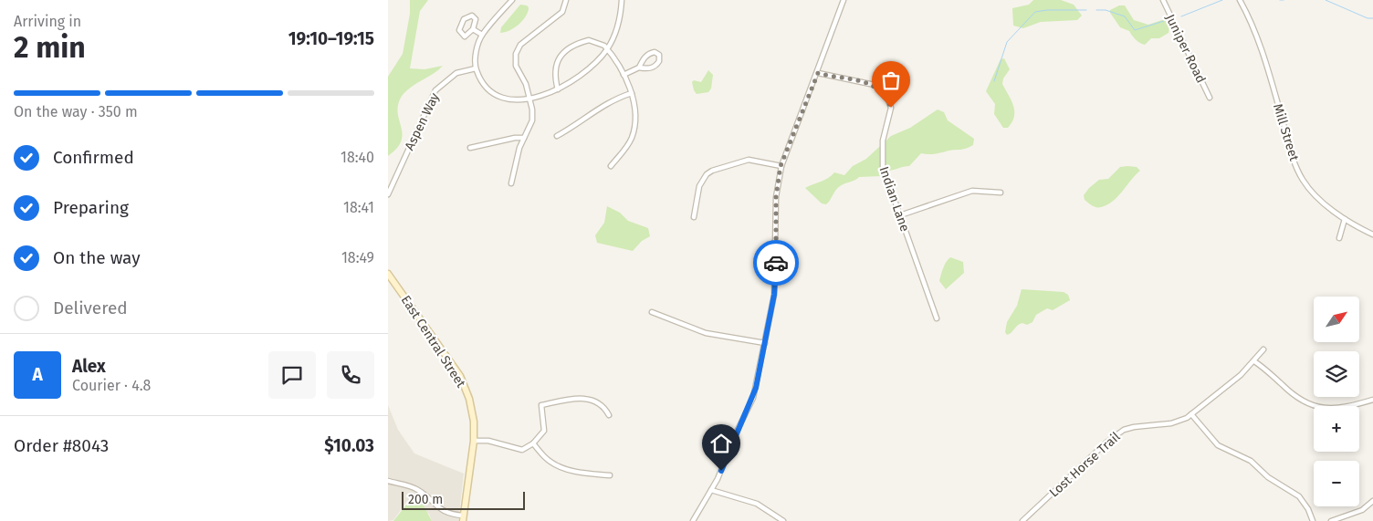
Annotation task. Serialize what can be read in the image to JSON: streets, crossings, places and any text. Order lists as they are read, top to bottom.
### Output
{
  "streets": {
    "main road": ["East Central Street"],
    "street": [
      "Juniper Road",
      "Aspen Way",
      "Mill Street",
      "Indian Lane",
      "Lost Horse Trail"
    ]
  },
  "scale_bar": "200 m",
  "north": "top right",
  "page": {
    "heading": ["2 min", "Arriving in", "19:10–19:15"],
    "panel": [
      "Alex",
      "Courier · 4.8",
      "Order #8043",
      "$10.03"
    ],
    "bar": "On the way · 350 m",
    "list": [
      ["Confirmed", "18:40"],
      ["Preparing", "18:41"],
      ["On the way", "18:49"],
      "Delivered"
    ],
    "map_buttons": ["+", "−"],
    "round": "A",
    "scale": "200 m"
  }
}
